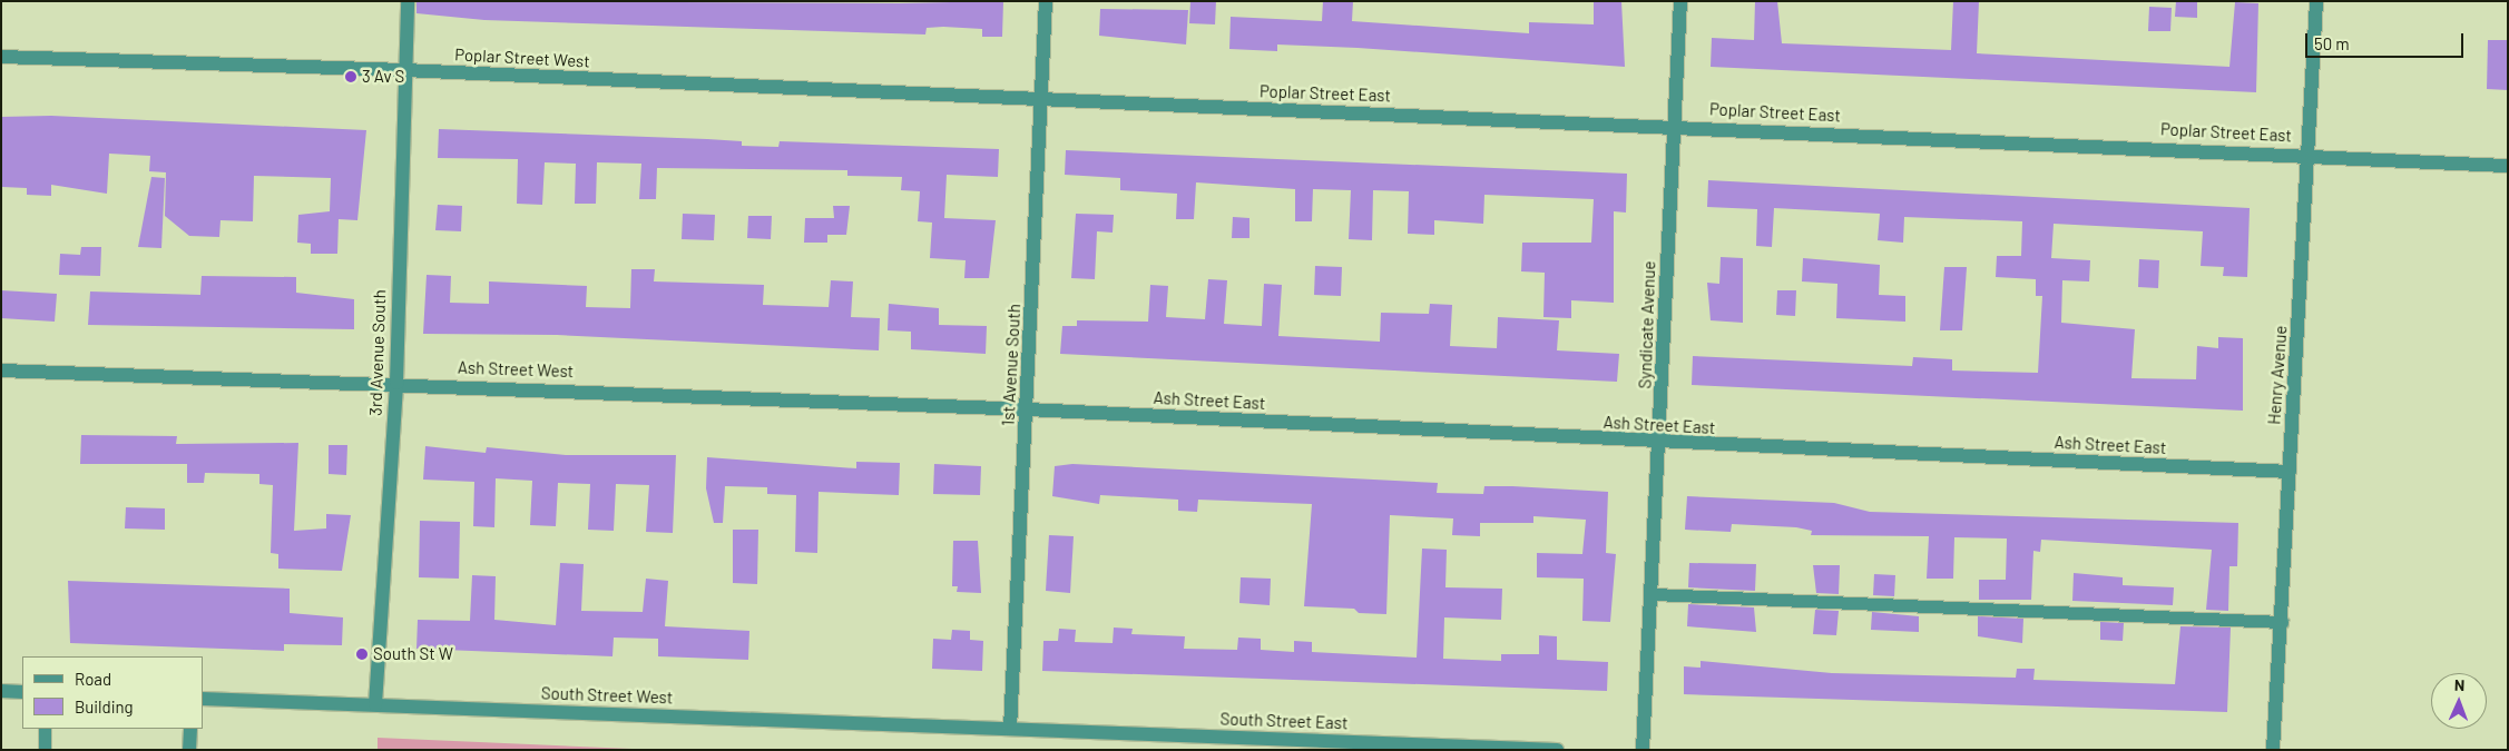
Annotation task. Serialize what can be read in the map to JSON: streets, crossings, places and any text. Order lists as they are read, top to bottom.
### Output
{
  "streets": {
    "street": [
      "Poplar Street West",
      "Poplar Street East",
      "Syndicate Avenue",
      "3rd Avenue South",
      "1st Avenue South",
      "Ash Street West",
      "Henry Avenue",
      "Ash Street East",
      "South Street West",
      "South Street East"
    ]
  },
  "crossings": [
    ["Poplar Street West", "Poplar Street East"],
    ["Poplar Street West", "3rd Avenue South"],
    ["Poplar Street West", "1st Avenue South"],
    ["Poplar Street East", "Syndicate Avenue"],
    ["Poplar Street East", "1st Avenue South"],
    ["Poplar Street East", "Henry Avenue"],
    ["Syndicate Avenue", "Ash Street East"],
    ["3rd Avenue South", "Ash Street West"],
    ["3rd Avenue South", "South Street West"],
    ["1st Avenue South", "Ash Street West"],
    ["1st Avenue South", "Ash Street East"],
    ["1st Avenue South", "South Street West"],
    ["1st Avenue South", "South Street East"],
    ["Ash Street West", "Ash Street East"],
    ["Henry Avenue", "Ash Street East"],
    ["South Street West", "South Street East"]
  ],
  "places": ["3 Av S", "South St W"],
  "legend": ["Road", "Building"],
  "scale_bar": "50 m",
  "north": "top"
}
